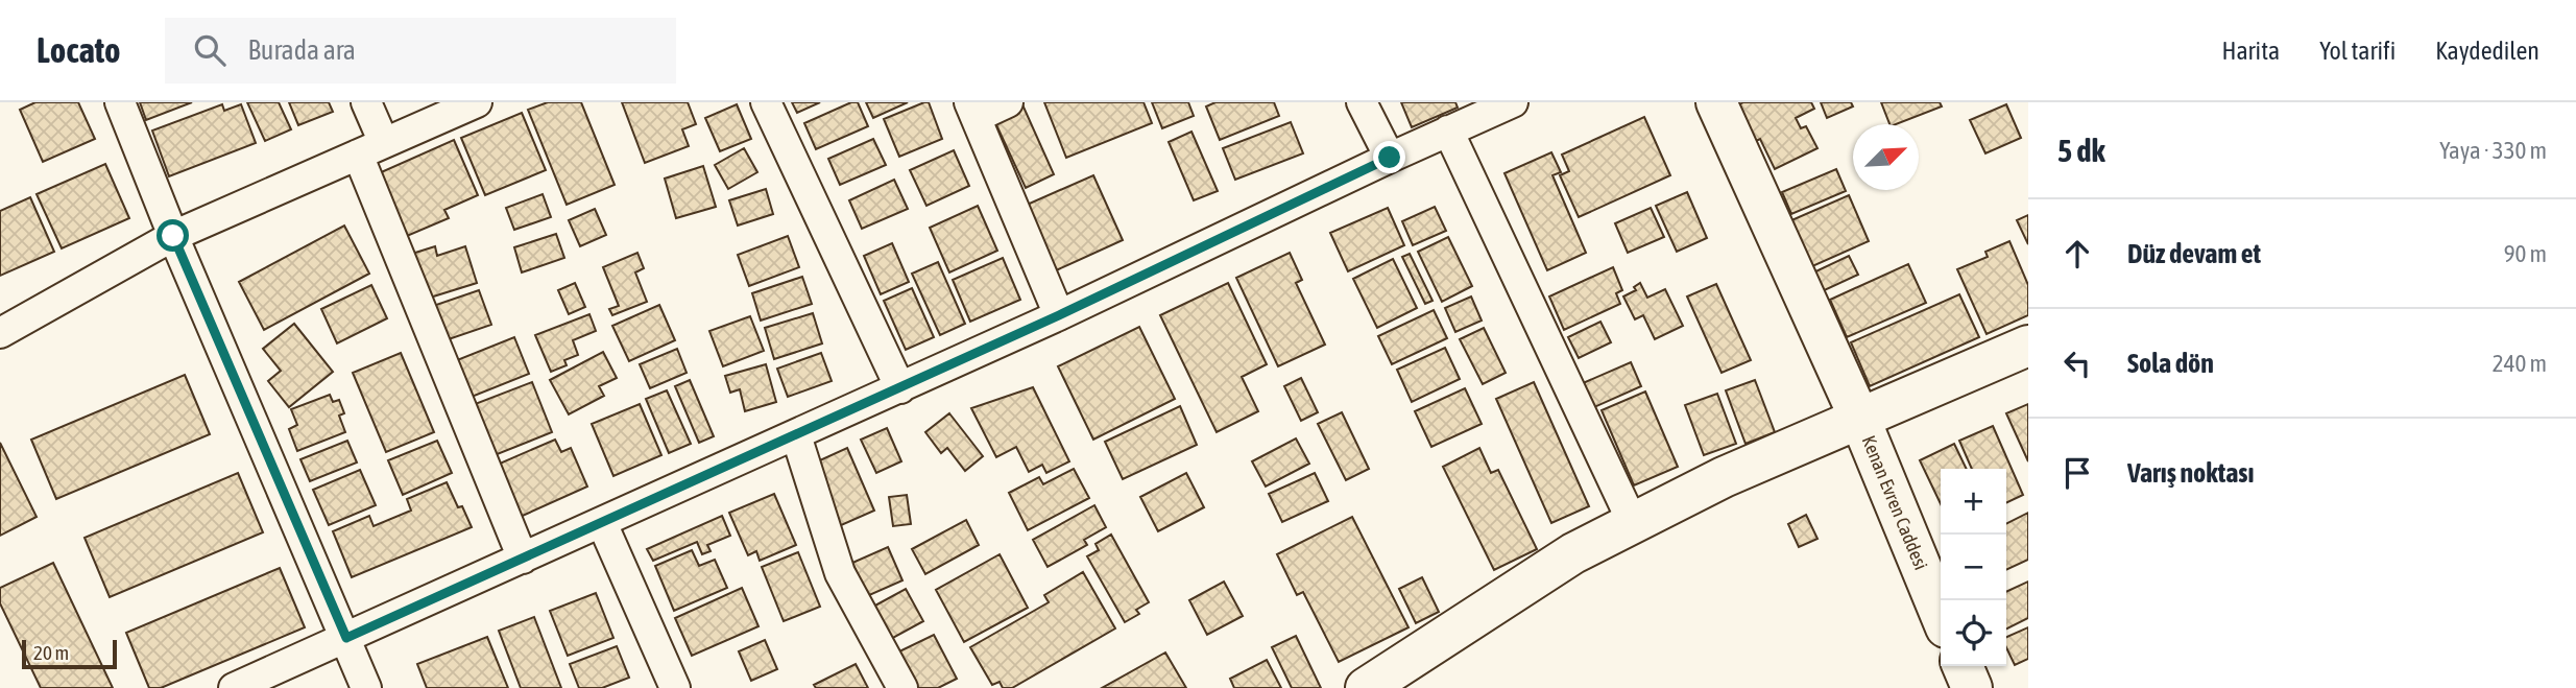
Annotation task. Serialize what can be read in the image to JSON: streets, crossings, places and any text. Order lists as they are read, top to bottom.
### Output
{
  "streets": {
    "street": ["Kenan Evren Caddesi"]
  },
  "scale_bar": "20 m",
  "north": "top right",
  "page": {
    "header": "Locato",
    "search": "Burada ara",
    "nav": ["Harita", "Yol tarifi", "Kaydedilen"],
    "heading": ["5 dk", "Yaya · 330 m"],
    "list": [
      ["Düz devam et", "90 m"],
      ["Sola dön", "240 m"],
      "Varış noktası"
    ],
    "map_buttons": ["+", "−"],
    "scale": "20 m"
  }
}
